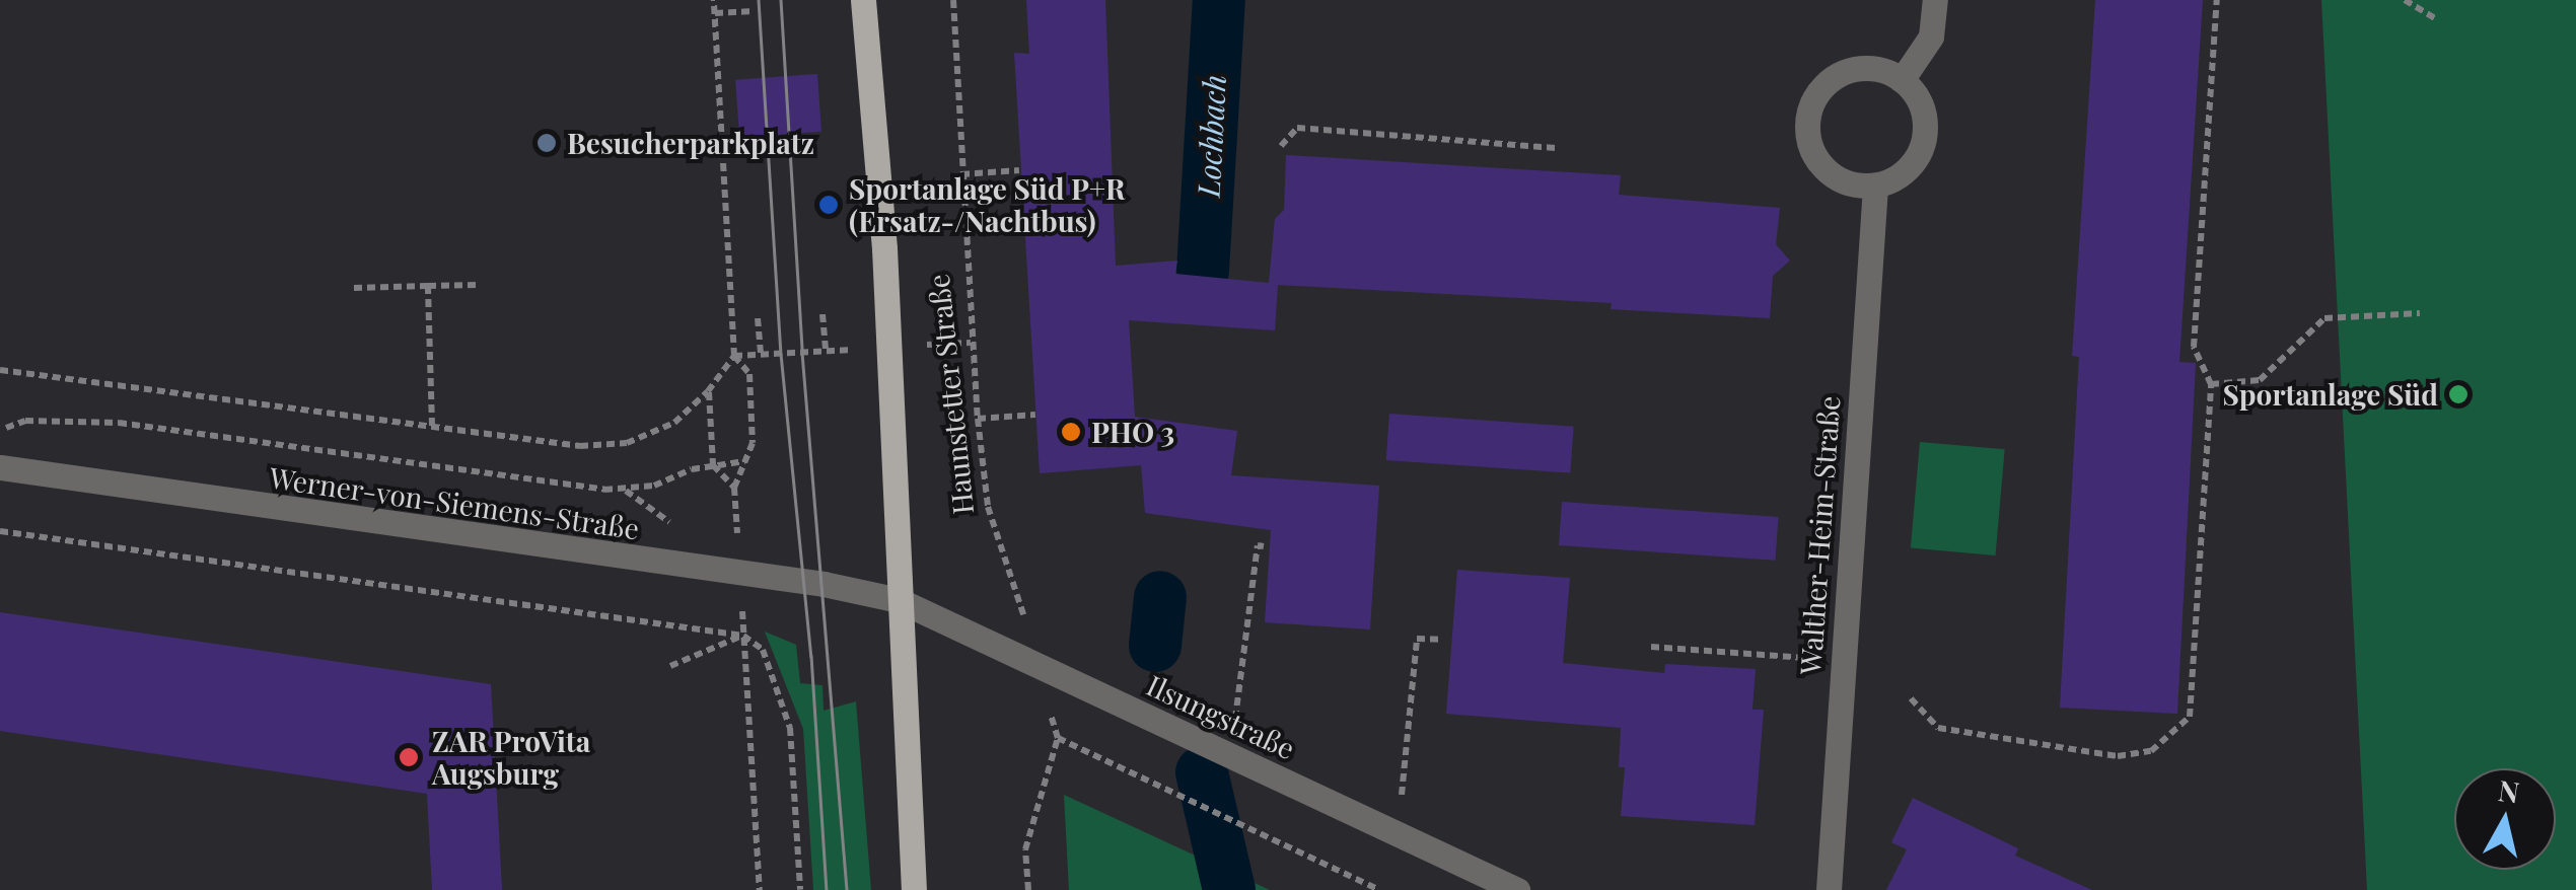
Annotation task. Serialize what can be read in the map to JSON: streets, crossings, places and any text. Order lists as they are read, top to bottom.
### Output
{
  "streets": {
    "main road": ["Haunstetter Straße"],
    "street": ["Werner-von-Siemens-Straße", "Walther-Heim-Straße", "Ilsungstraße"]
  },
  "crossings": [
    ["Haunstetter Straße", "Werner-von-Siemens-Straße"],
    ["Haunstetter Straße", "Ilsungstraße"],
    ["Werner-von-Siemens-Straße", "Ilsungstraße"]
  ],
  "water": ["Lochbach"],
  "places": [
    "Besucherparkplatz",
    "Sportanlage Süd P+R (Ersatz-/Nachtbus)",
    "Sportanlage Süd",
    "PHO 3",
    "ZAR ProVita Augsburg"
  ],
  "north": "top"
}
